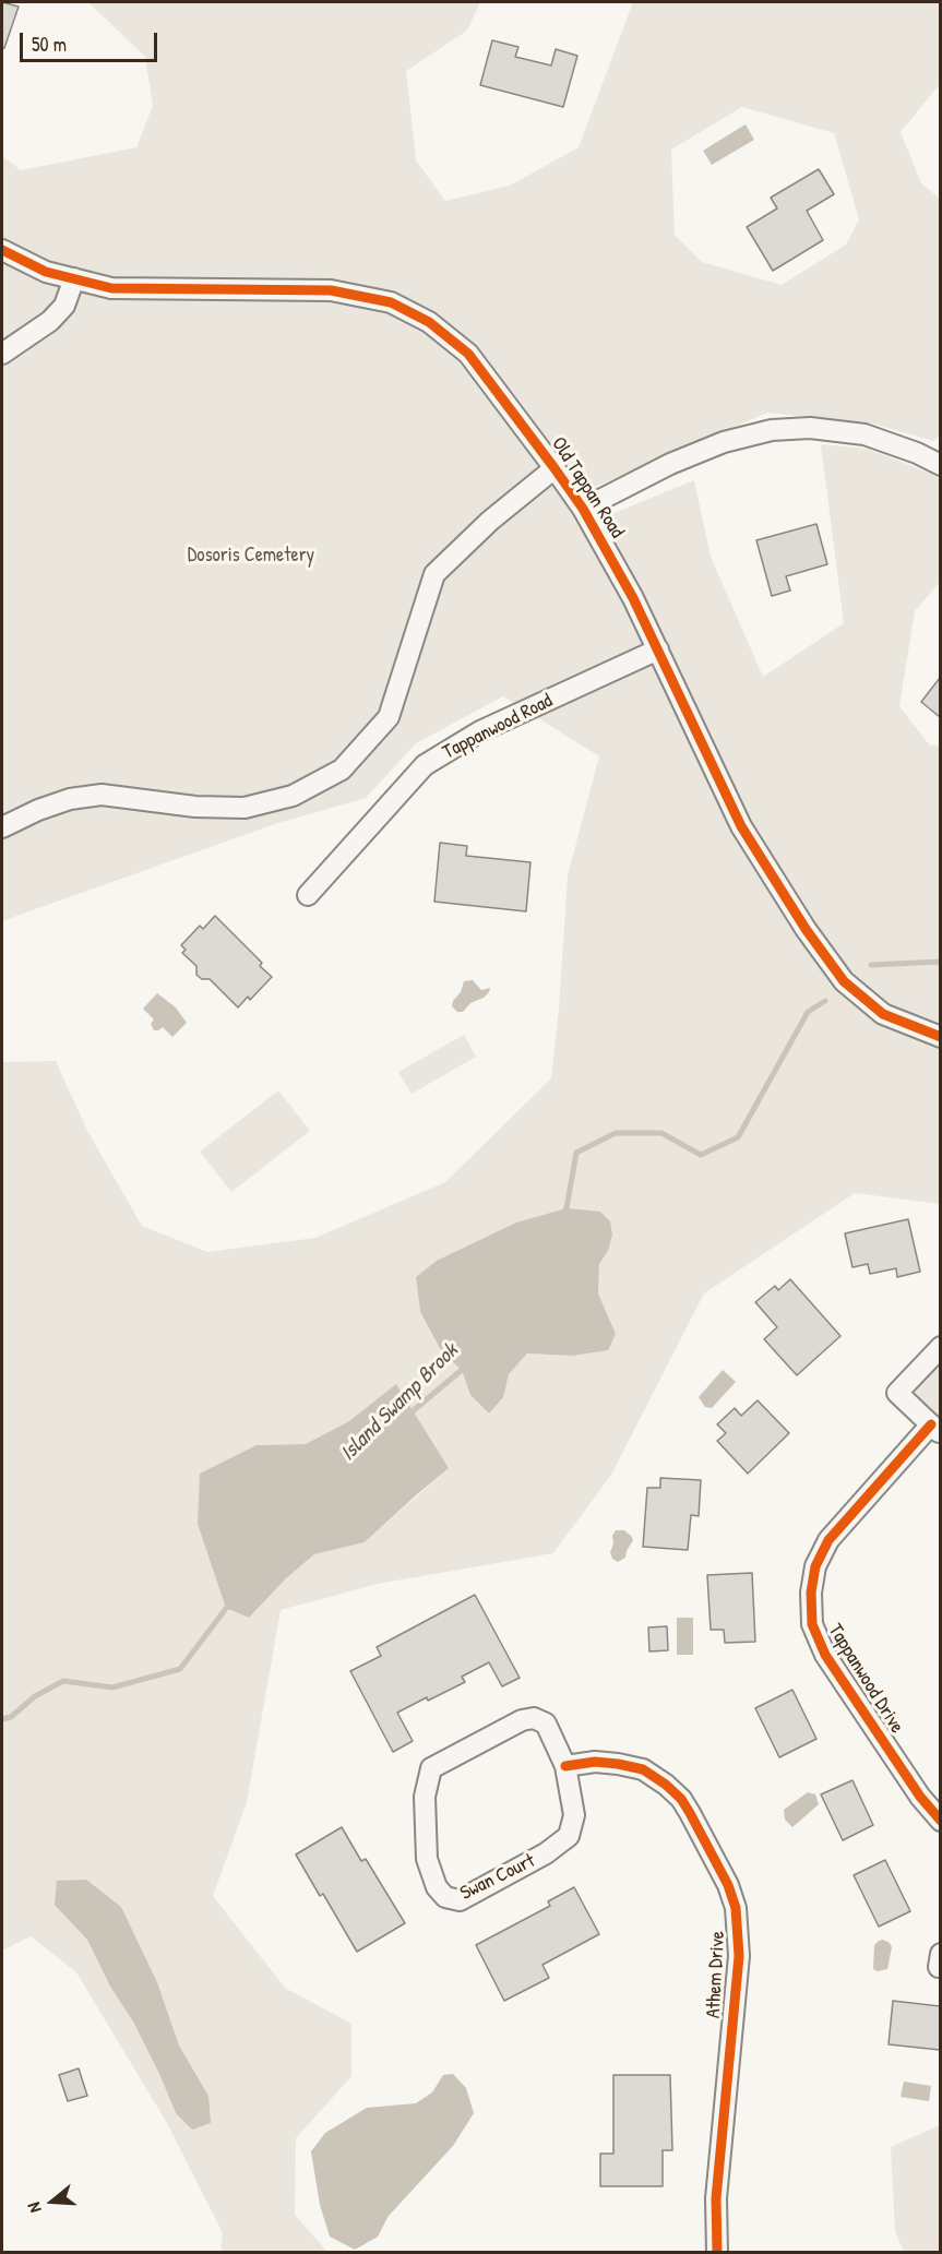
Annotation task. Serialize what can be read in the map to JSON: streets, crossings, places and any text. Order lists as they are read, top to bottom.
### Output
{
  "streets": {
    "street": [
      "Old Tappan Road",
      "Tappanwood Road",
      "Tappanwood Drive",
      "Swan Court",
      "Athem Drive"
    ]
  },
  "crossings": [
    ["Old Tappan Road", "Tappanwood Road"],
    ["Swan Court", "Athem Drive"]
  ],
  "water": ["Island Swamp Brook"],
  "parks": ["Dosoris Cemetery"],
  "scale_bar": "50 m",
  "north": "left"
}
